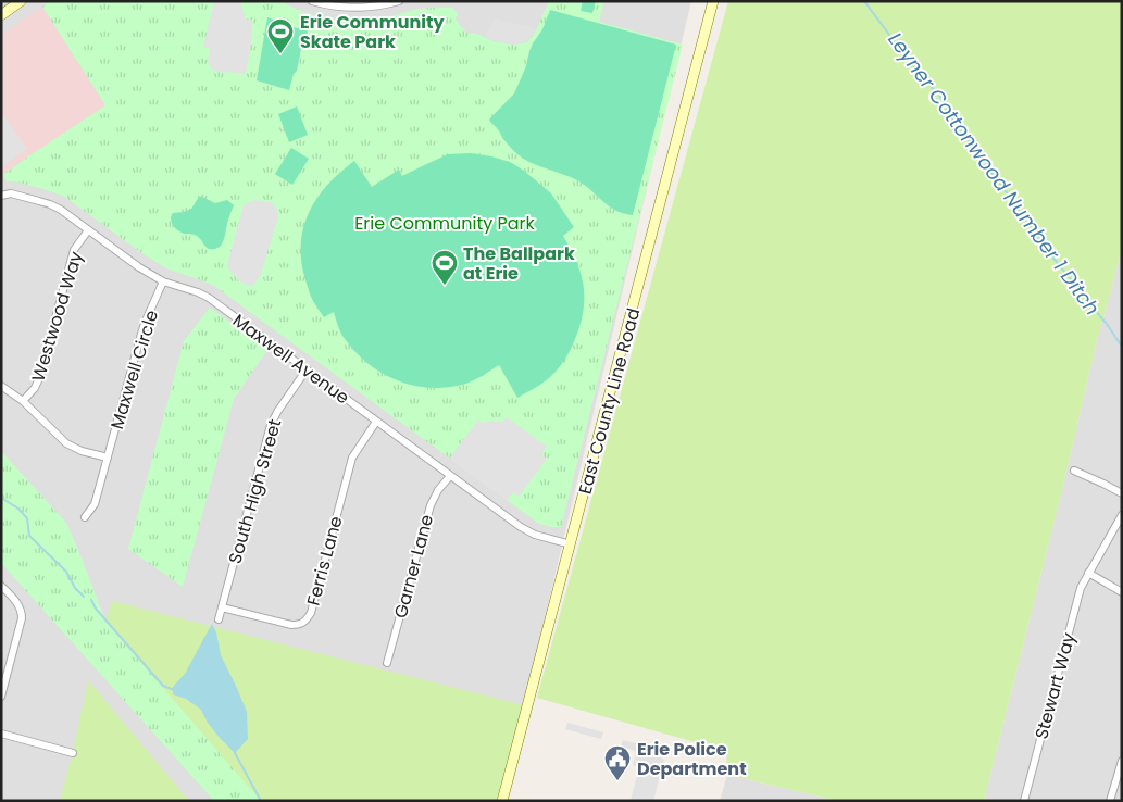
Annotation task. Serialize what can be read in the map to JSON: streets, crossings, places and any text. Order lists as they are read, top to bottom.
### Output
{
  "streets": {
    "main road": ["East County Line Road"],
    "street": [
      "Westwood Way",
      "Maxwell Avenue",
      "Maxwell Circle",
      "South High Street",
      "Ferris Lane",
      "Garner Lane",
      "Stewart Way"
    ]
  },
  "crossings": [
    ["Westwood Way", "Maxwell Avenue"],
    ["Maxwell Avenue", "Maxwell Circle"],
    ["Maxwell Avenue", "East County Line Road"],
    ["Maxwell Avenue", "South High Street"],
    ["Maxwell Avenue", "Ferris Lane"],
    ["Maxwell Avenue", "Garner Lane"],
    ["South High Street", "Ferris Lane"]
  ],
  "water": ["Leyner Cottonwood Number 1 Ditch"],
  "parks": ["Erie Community Park"],
  "places": {
    "sports": ["Erie Community Skate Park", "The Ballpark at Erie"],
    "public building": ["Erie Police Department"]
  }
}
